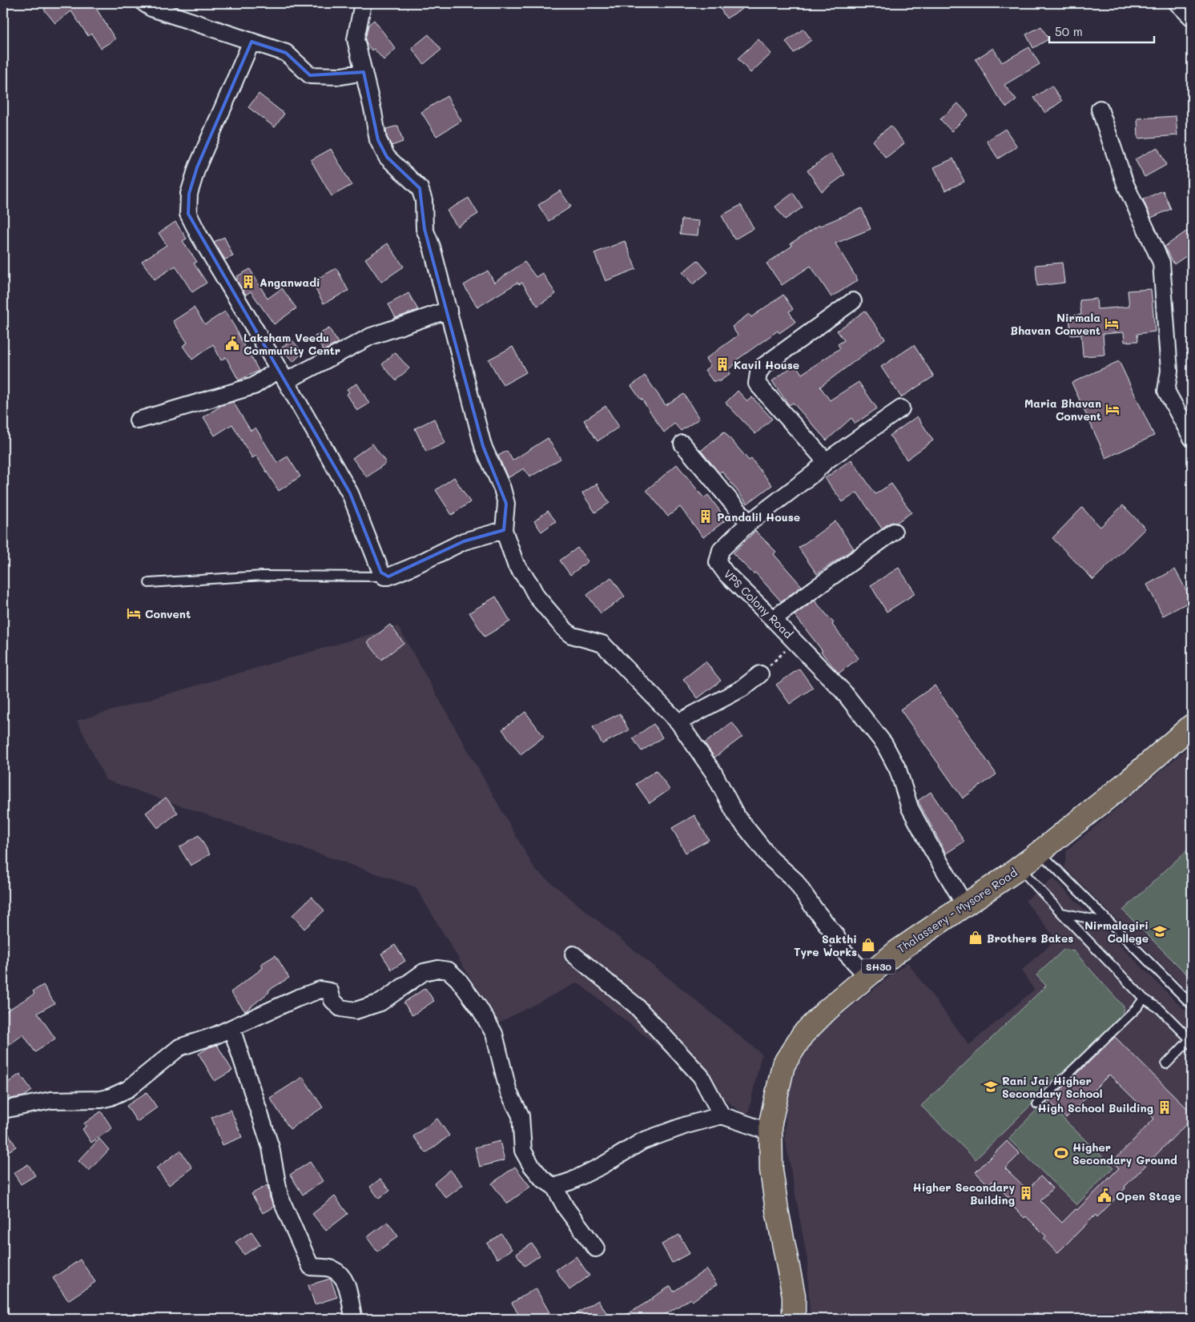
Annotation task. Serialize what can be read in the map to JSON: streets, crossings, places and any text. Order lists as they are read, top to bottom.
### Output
{
  "streets": {
    "main road": ["Thalassery - Mysore Road", "SH30"],
    "street": ["VPS Colony Road"]
  },
  "crossings": [
    ["VPS Colony Road", "Thalassery - Mysore Road"]
  ],
  "places": {
    "building": [
      "Anganwadi",
      "Kavil House",
      "Pandalil House",
      "High School Building",
      "Higher Secondary Building"
    ],
    "hotel": ["Nirmala Bhavan Convent", "Maria Bhavan Convent", "Convent"],
    "public building": ["Laksham Veedu Community Centr", "Open Stage"],
    "school or university": ["Nirmalagiri College", "Rani Jai Higher Secondary School"],
    "shop": ["Brothers Bakes", "Sakthi Tyre Works"],
    "sports": ["Higher Secondary Ground"]
  },
  "scale_bar": "50 m"
}
